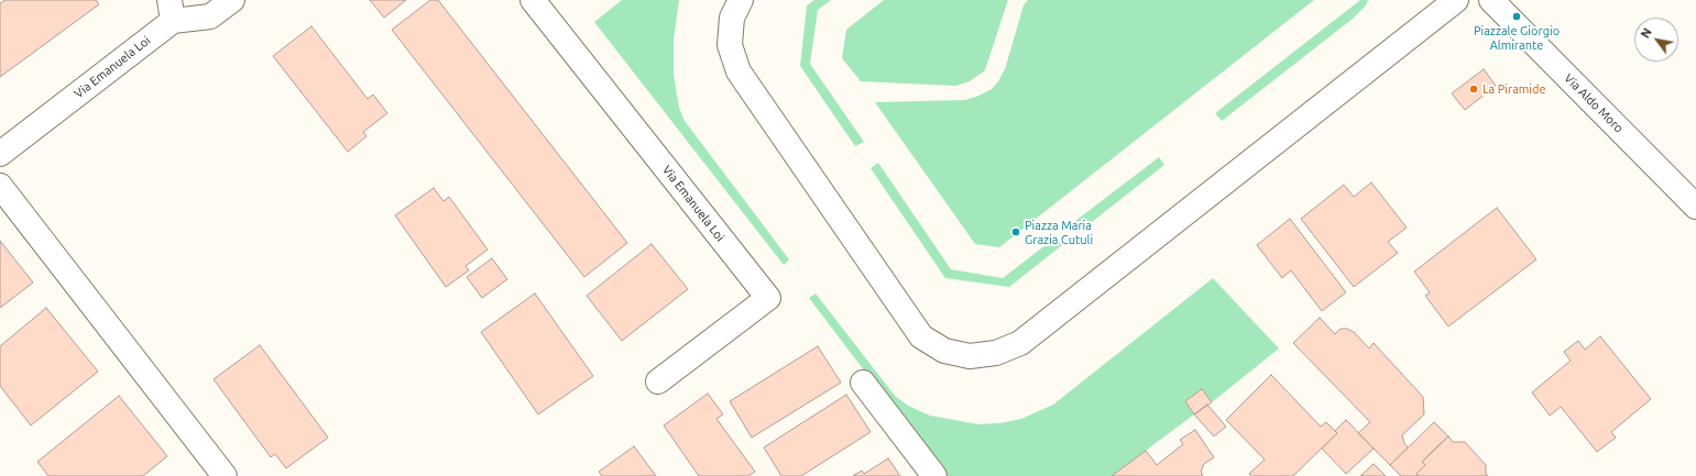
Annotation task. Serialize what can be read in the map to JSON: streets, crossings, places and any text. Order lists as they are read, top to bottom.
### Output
{
  "streets": {
    "street": ["Via Emanuela Loi", "Via Aldo Moro"]
  },
  "places": ["Piazzale Giorgio Almirante", "La Piramide", "Piazza Maria Grazia Cutuli"],
  "north": "top left"
}
